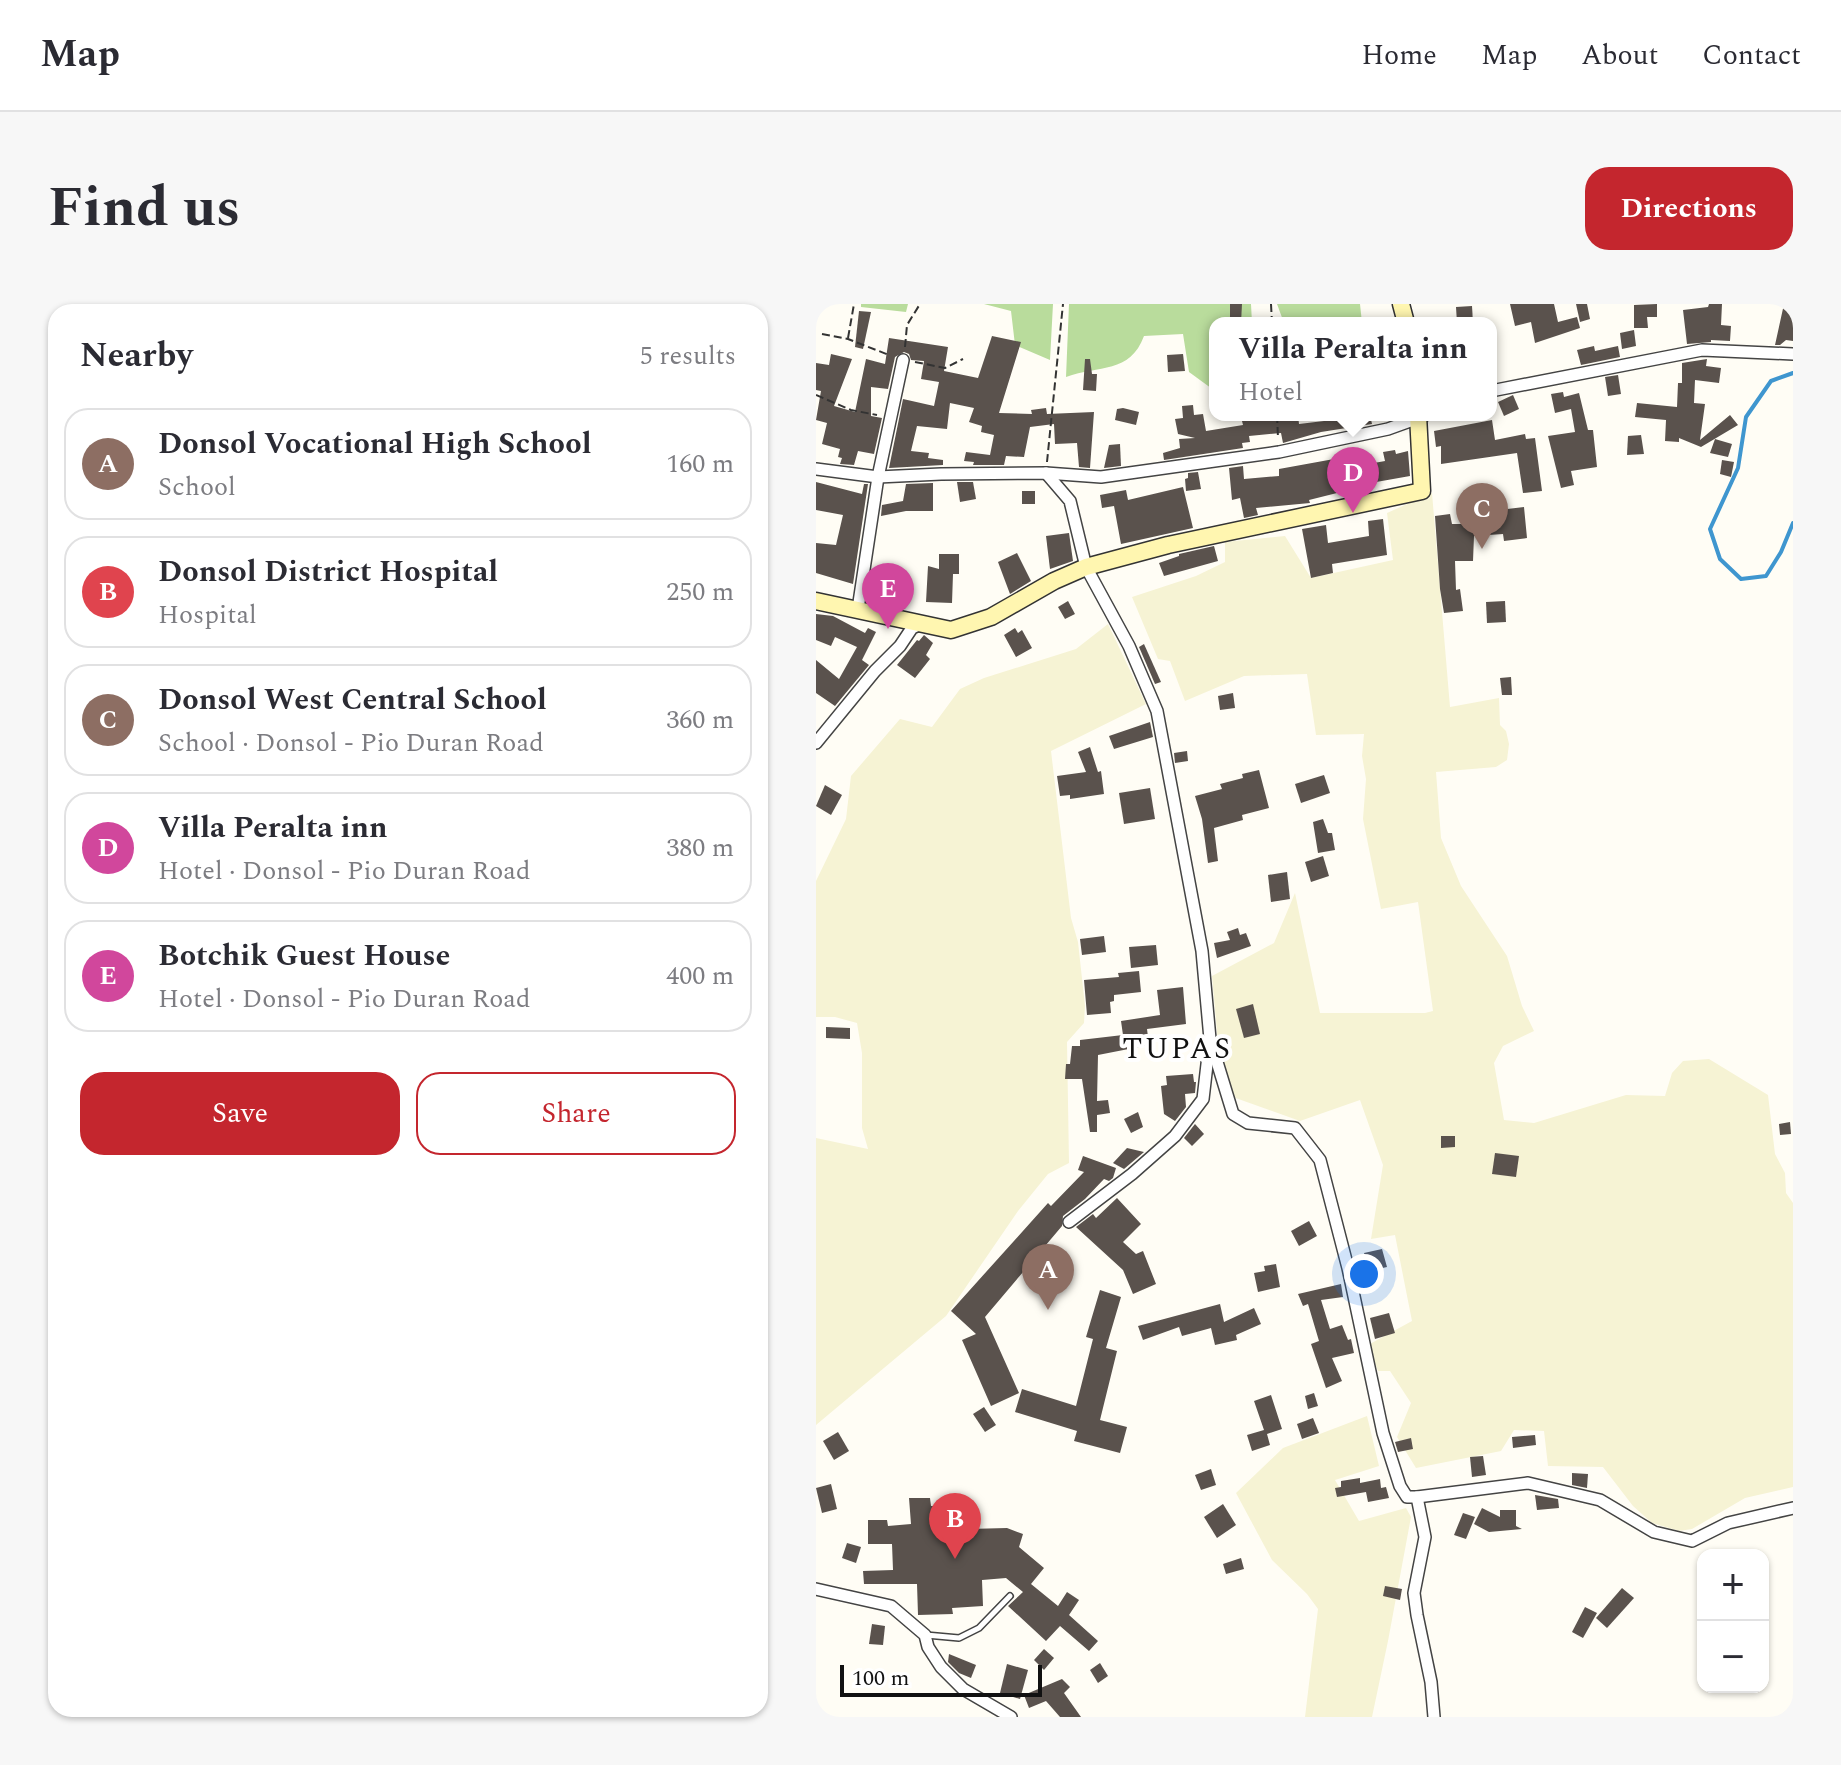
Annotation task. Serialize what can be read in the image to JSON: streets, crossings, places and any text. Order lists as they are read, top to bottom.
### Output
{
  "districts": ["TUPAS"],
  "scale_bar": "100 m",
  "page": {
    "header": "Map",
    "nav": [
      "Home",
      "Map",
      "About",
      "Contact"
    ],
    "title": "Find us",
    "buttons": [
      "Directions",
      ["Save", "Share"]
    ],
    "heading": ["Nearby", "5 results"],
    "popup": ["Villa Peralta inn", "Hotel"],
    "list": [
      {
        "mark": "A",
        "name": "Donsol Vocational High School",
        "note": "School",
        "value": "160 m"
      },
      {
        "mark": "B",
        "name": "Donsol District Hospital",
        "note": "Hospital",
        "value": "250 m"
      },
      {
        "mark": "C",
        "name": "Donsol West Central School",
        "note": "School · Donsol - Pio Duran Road",
        "value": "360 m"
      },
      {
        "mark": "D",
        "name": "Villa Peralta inn",
        "note": "Hotel · Donsol - Pio Duran Road",
        "value": "380 m"
      },
      {
        "mark": "E",
        "name": "Botchik Guest House",
        "note": "Hotel · Donsol - Pio Duran Road",
        "value": "400 m"
      }
    ],
    "pins": [
      "D",
      "C",
      "E",
      "A",
      "B"
    ],
    "map_buttons": ["+", "−"],
    "scale": "100 m"
  }
}
